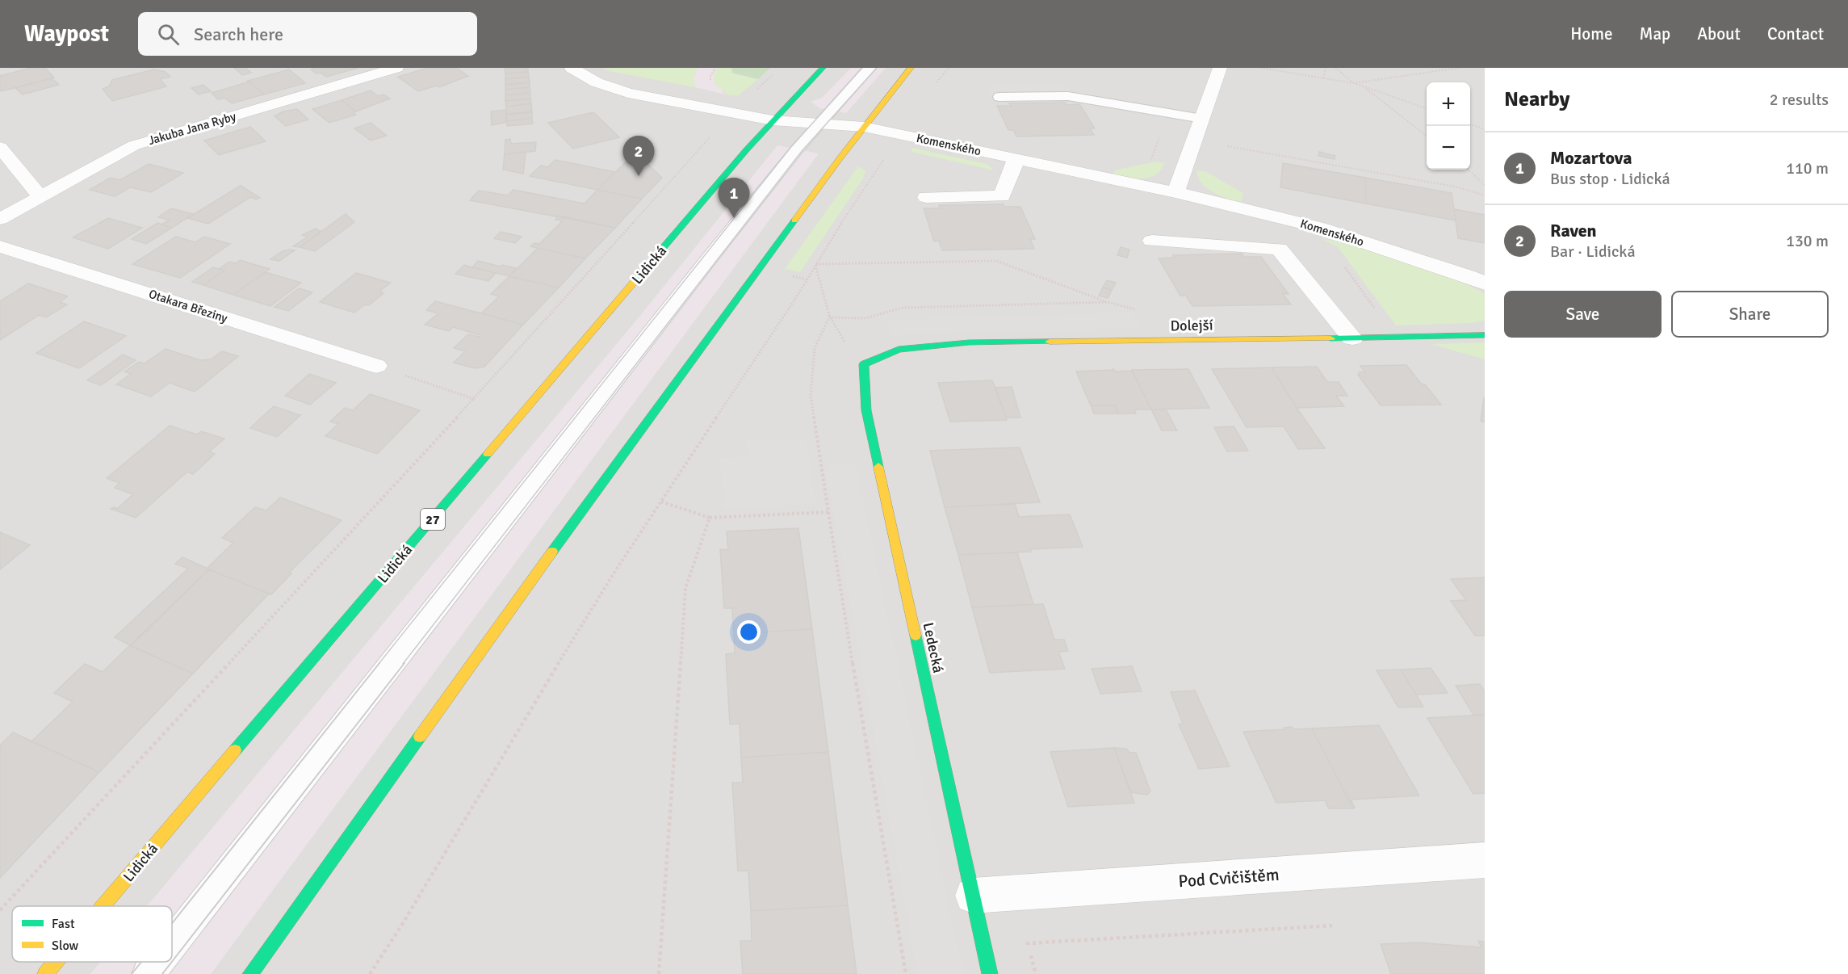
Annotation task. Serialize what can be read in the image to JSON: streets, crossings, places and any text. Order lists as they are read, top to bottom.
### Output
{
  "streets": {
    "main road": [
      "Lidická",
      "Dolejší",
      "27",
      "Ledecká"
    ],
    "street": [
      "Jakuba Jana Ryby",
      "Komenského",
      "Otakara Březiny",
      "Pod Cvičištěm"
    ]
  },
  "crossings": [
    ["Komenského", "Lidická"],
    ["Dolejší", "Ledecká"],
    ["Ledecká", "Pod Cvičištěm"]
  ],
  "legend": ["Fast", "Slow"],
  "page": {
    "header": "Waypost",
    "search": "Search here",
    "nav": [
      "Home",
      "Map",
      "About",
      "Contact"
    ],
    "heading": ["Nearby", "2 results"],
    "map_buttons": ["+", "−"],
    "list": [
      {
        "mark": "1",
        "name": "Mozartova",
        "note": "Bus stop · Lidická",
        "value": "110 m"
      },
      {
        "mark": "2",
        "name": "Raven",
        "note": "Bar · Lidická",
        "value": "130 m"
      }
    ],
    "pins": ["2", "1"],
    "buttons": ["Save", "Share"]
  }
}
